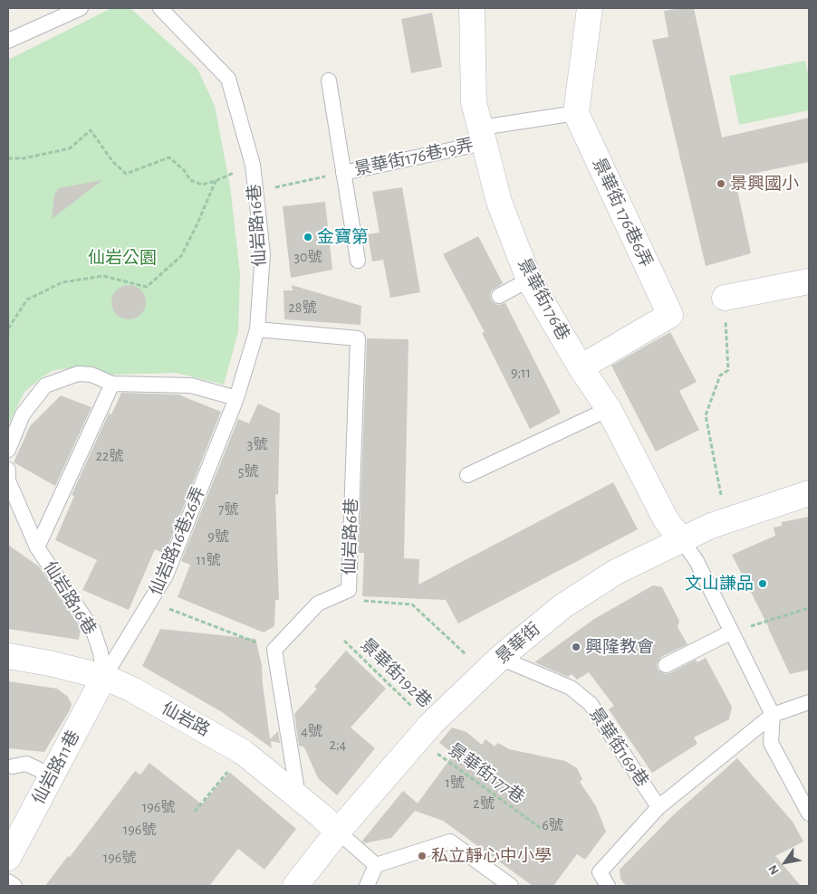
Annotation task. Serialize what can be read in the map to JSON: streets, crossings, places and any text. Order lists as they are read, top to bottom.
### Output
{
  "streets": {
    "street": [
      "景華街 176巷6弄",
      "景華街176巷",
      "景華街",
      "仙岩路",
      "仙岩路11巷"
    ],
    "lane": [
      "景華街176巷19弄",
      "仙岩路16巷",
      "仙岩路6巷",
      "仙岩路16巷26弄",
      "景華街169巷"
    ],
    "path": ["景華街192巷", "景華街177巷"]
  },
  "crossings": [
    ["景華街176巷19弄", "景華街 176巷6弄"],
    ["景華街176巷19弄", "景華街176巷"],
    ["景華街 176巷6弄", "景華街176巷"],
    ["仙岩路16巷", "仙岩路6巷"],
    ["仙岩路16巷", "仙岩路16巷26弄"],
    ["仙岩路16巷", "仙岩路"],
    ["仙岩路16巷", "仙岩路11巷"],
    ["景華街176巷", "景華街"],
    ["仙岩路16巷26弄", "仙岩路"],
    ["仙岩路16巷26弄", "仙岩路11巷"],
    ["景華街", "景華街192巷"],
    ["景華街", "仙岩路"],
    ["景華街", "景華街169巷"],
    ["景華街", "景華街177巷"],
    ["景華街192巷", "景華街177巷"],
    ["仙岩路", "仙岩路11巷"]
  ],
  "parks": ["仙岩公園"],
  "places": [
    "景興國小",
    "金寶第",
    "文山謙品",
    "興隆教會",
    "私立靜心中小學"
  ],
  "house_numbers": [
    "30號",
    "28號",
    "9;11",
    "3號",
    "22號",
    "5號",
    "7號",
    "9號",
    "11號",
    "4號",
    "2;4",
    "1號",
    "2號",
    "196號",
    "6號",
    "196號",
    "196號"
  ],
  "north": "bottom left"
}
